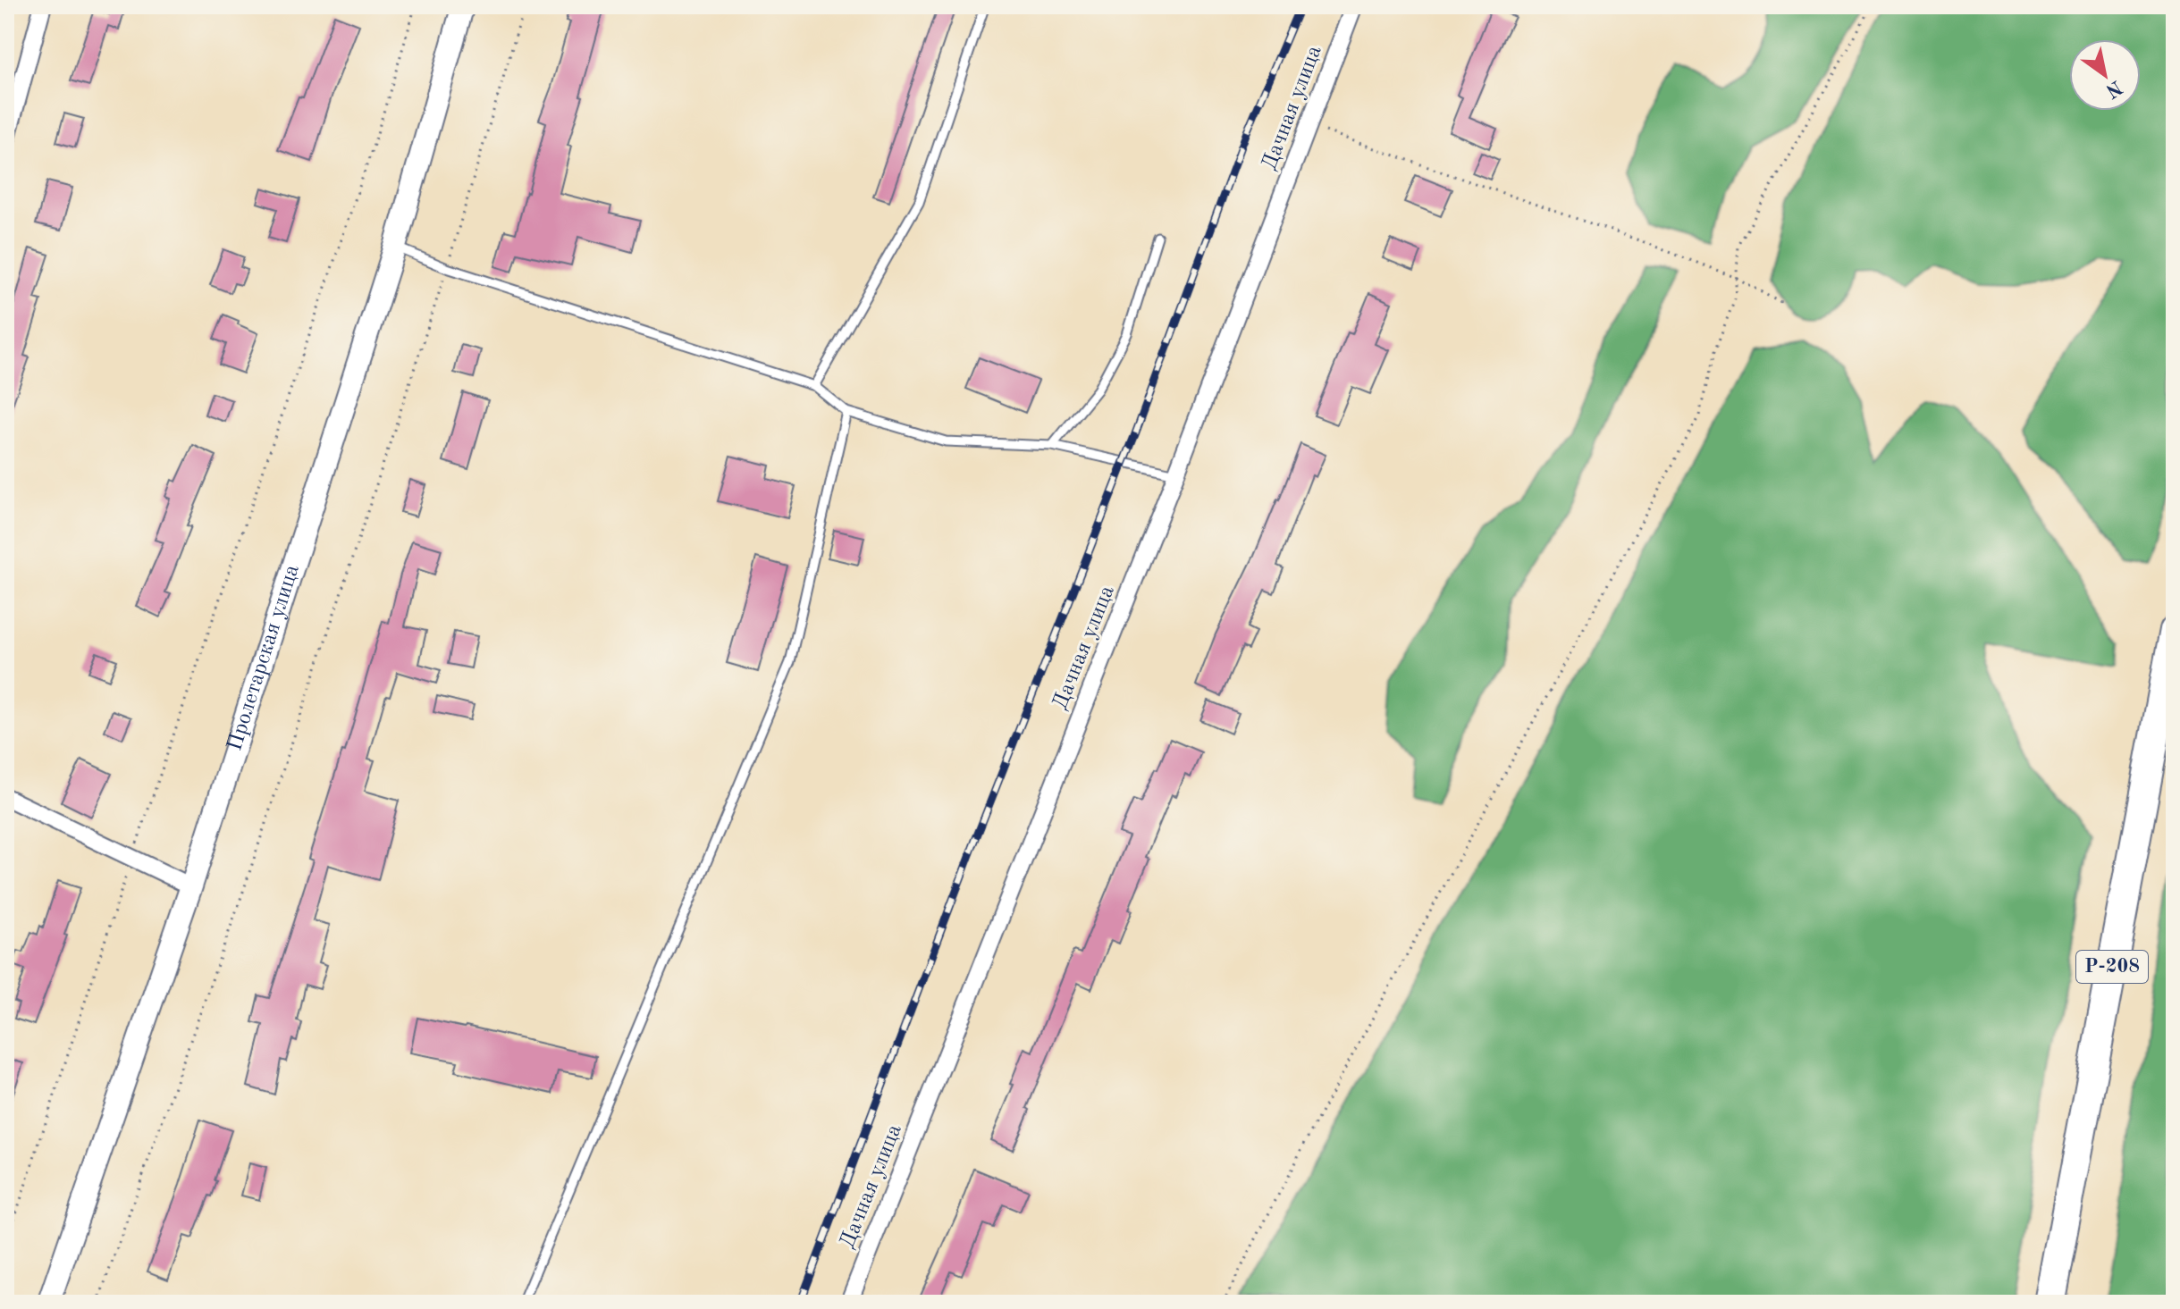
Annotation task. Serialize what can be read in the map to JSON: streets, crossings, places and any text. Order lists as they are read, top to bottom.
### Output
{
  "streets": {
    "highway": ["Р-208"],
    "main road": ["Пролетарская улица"],
    "street": ["Дачная улица"]
  },
  "north": "bottom right"
}
